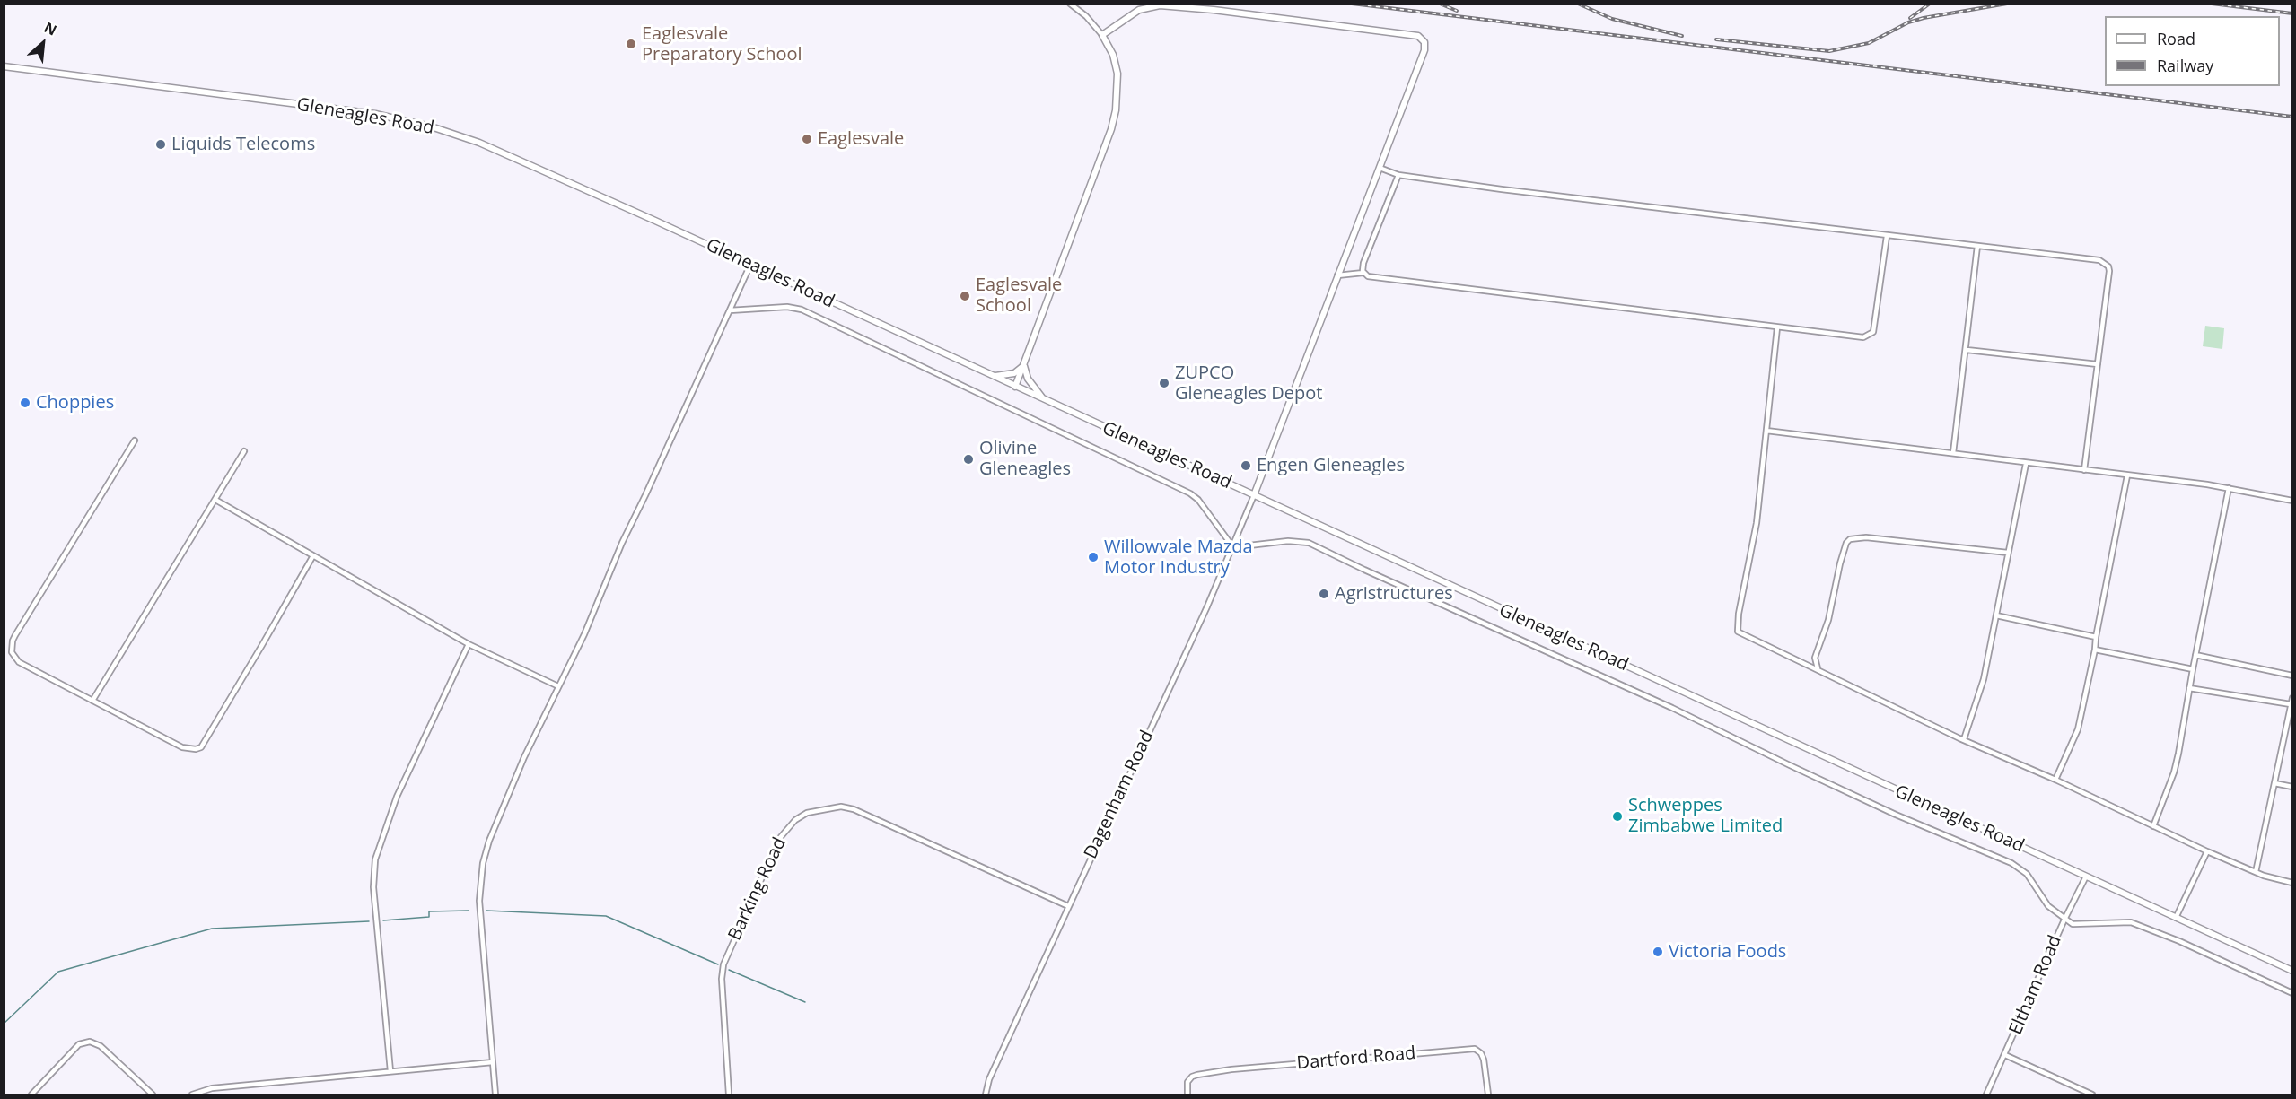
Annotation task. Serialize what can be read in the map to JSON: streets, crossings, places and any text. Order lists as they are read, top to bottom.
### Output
{
  "streets": {
    "street": [
      "Gleneagles Road",
      "Dagenham Road",
      "Barking Road",
      "Eltham Road",
      "Dartford Road"
    ]
  },
  "crossings": [
    ["Gleneagles Road", "Dagenham Road"],
    ["Gleneagles Road", "Eltham Road"],
    ["Dagenham Road", "Barking Road"]
  ],
  "places": [
    "Eaglesvale Preparatory School",
    "Eaglesvale",
    "Liquids Telecoms",
    "Eaglesvale School",
    "ZUPCO Gleneagles Depot",
    "Choppies",
    "Olivine Gleneagles",
    "Engen Gleneagles",
    "Willowvale Mazda Motor Industry",
    "Agristructures",
    "Schweppes Zimbabwe Limited",
    "Victoria Foods"
  ],
  "legend": ["Road", "Railway"],
  "north": "top right"
}
